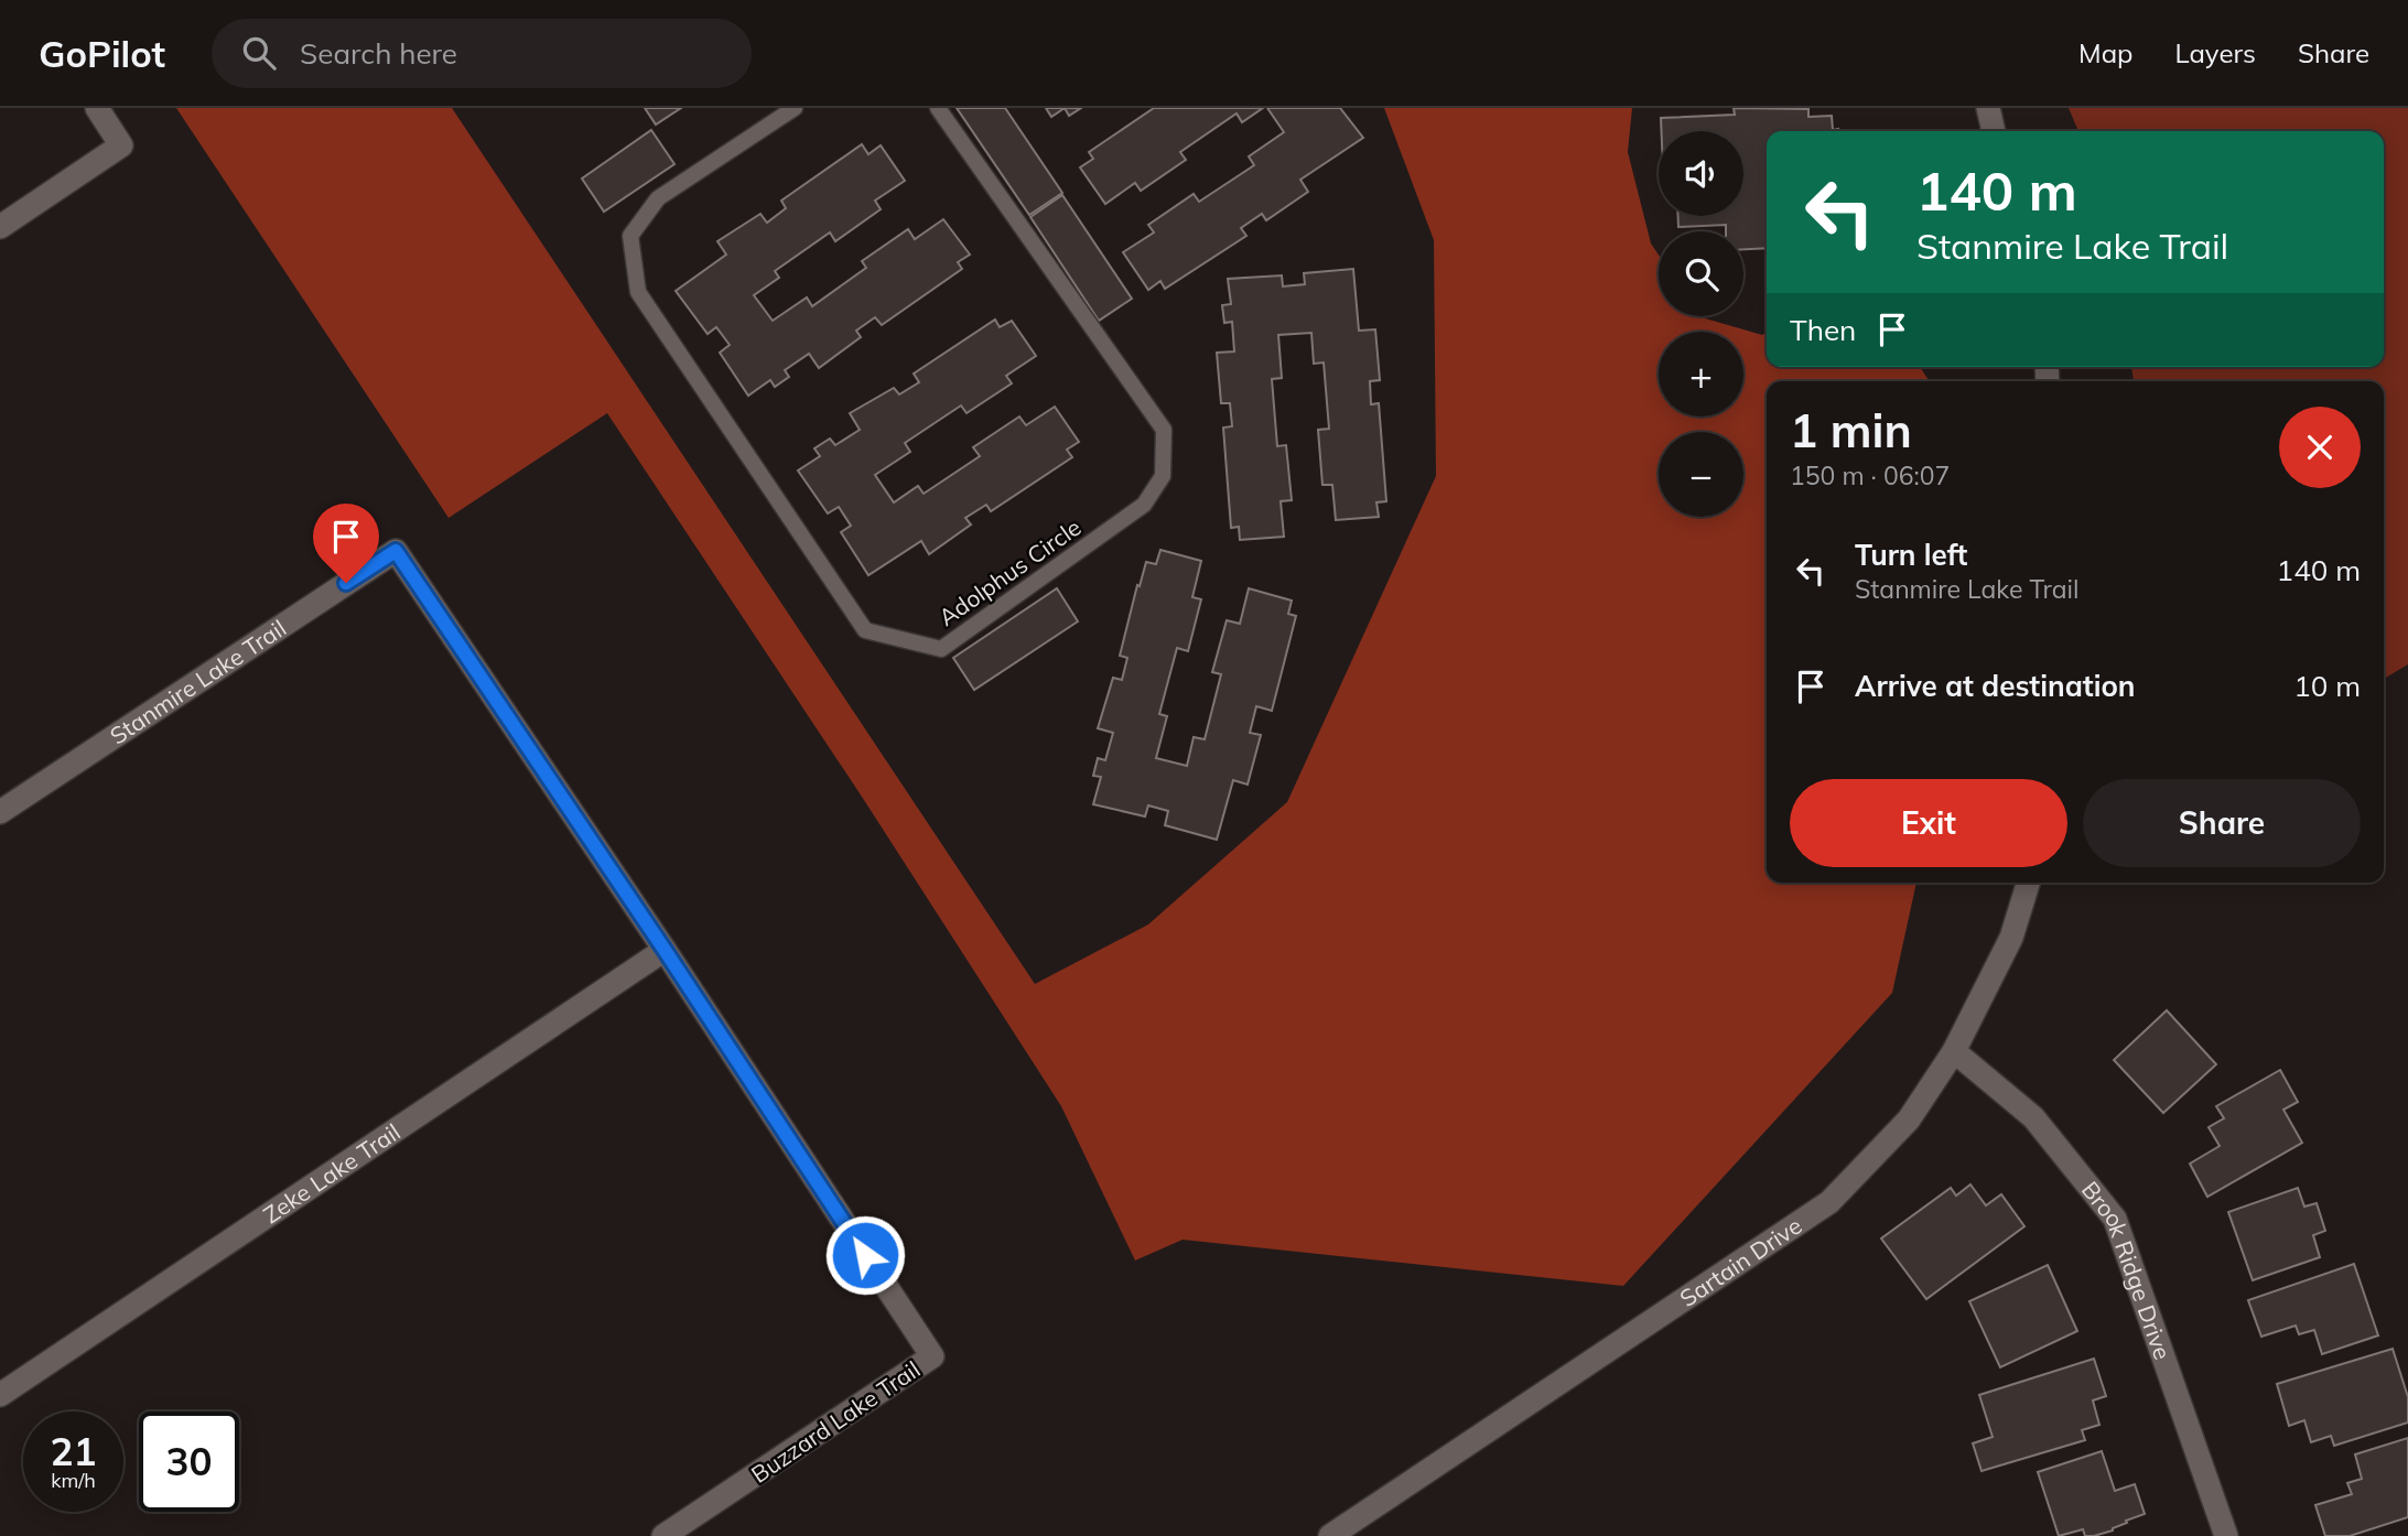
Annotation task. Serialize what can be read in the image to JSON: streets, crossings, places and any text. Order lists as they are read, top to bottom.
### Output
{
  "streets": {
    "street": [
      "Stanmire Lake Trail",
      "Zeke Lake Trail",
      "Sartain Drive",
      "Brook Ridge Drive",
      "Buzzard Lake Trail"
    ],
    "lane": ["Adolphus Circle"]
  },
  "crossings": [
    ["Stanmire Lake Trail", "Buzzard Lake Trail"],
    ["Zeke Lake Trail", "Buzzard Lake Trail"],
    ["Sartain Drive", "Brook Ridge Drive"]
  ],
  "page": {
    "header": "GoPilot",
    "search": "Search here",
    "nav": ["Map", "Layers", "Share"],
    "map_buttons": ["+", "−"],
    "turn": ["140 m", "Stanmire Lake Trail"],
    "then": "Then",
    "heading": ["1 min", "150 m · 06:07"],
    "list": [
      {
        "name": "Turn left",
        "note": "Stanmire Lake Trail",
        "value": "140 m"
      },
      {
        "name": "Arrive at destination",
        "value": "10 m"
      }
    ],
    "buttons": ["Exit", "Share"],
    "speed": "21 km/h",
    "limit": "30"
  }
}
